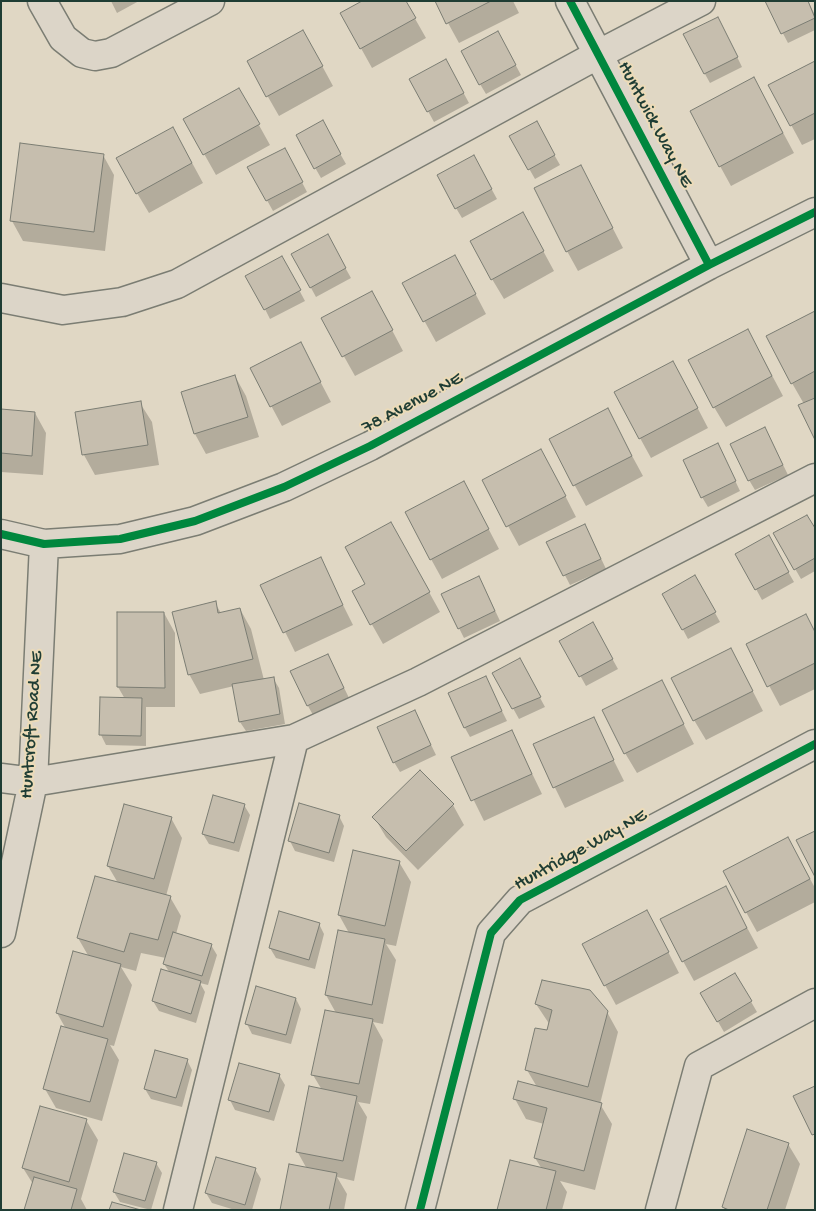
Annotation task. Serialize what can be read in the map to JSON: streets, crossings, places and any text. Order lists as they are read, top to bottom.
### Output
{
  "streets": {
    "street": [
      "Huntwick Way NE",
      "78 Avenue NE",
      "Huntcroft Road NE",
      "Huntridge Way NE"
    ]
  },
  "crossings": [
    ["Huntwick Way NE", "78 Avenue NE"],
    ["78 Avenue NE", "Huntcroft Road NE"]
  ]
}
